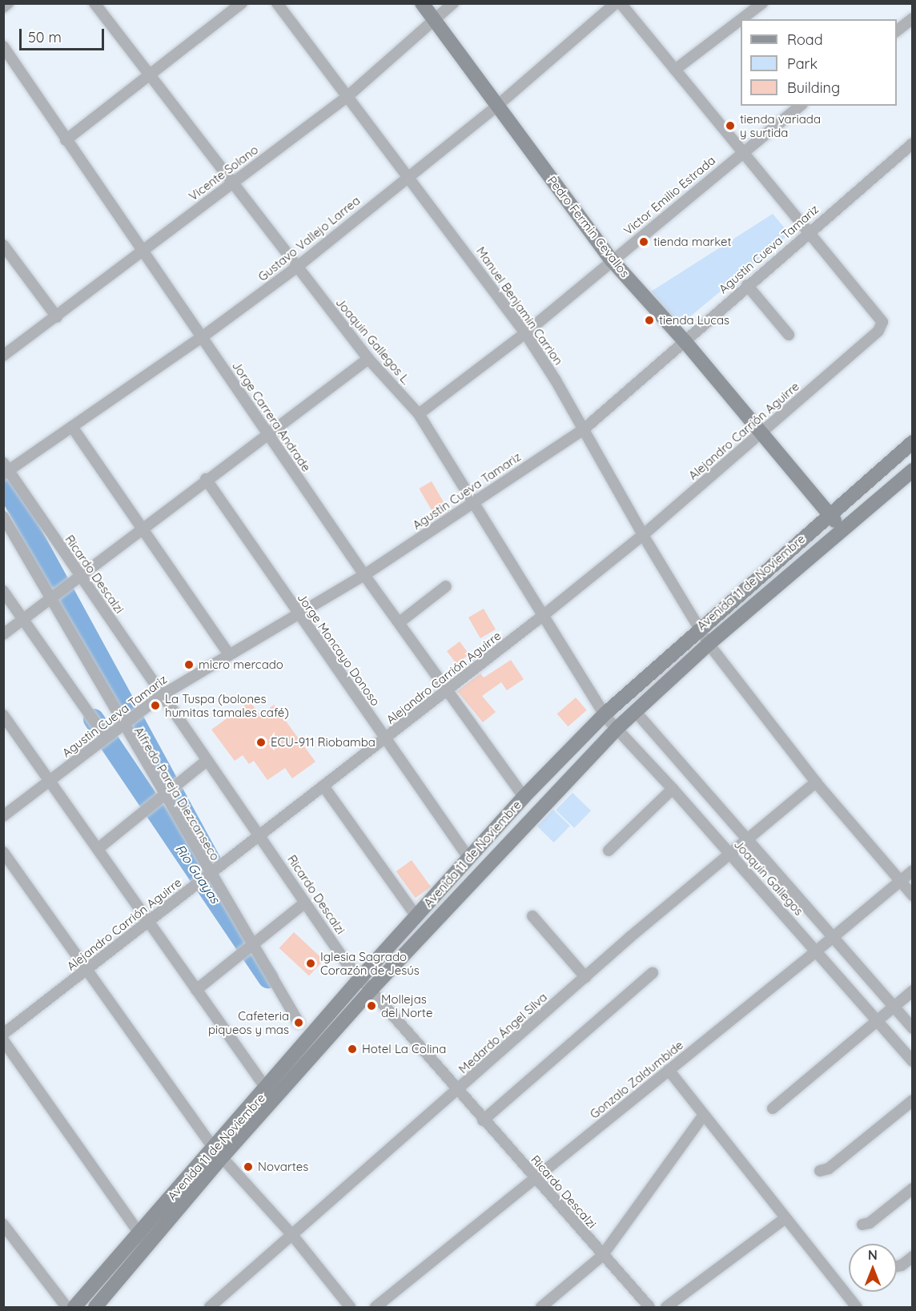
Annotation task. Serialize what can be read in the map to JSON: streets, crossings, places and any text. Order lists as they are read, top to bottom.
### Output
{
  "streets": {
    "street": [
      "Vicente Solano",
      "Victor Emilio Estrada",
      "Pedro Fermin Cevallos",
      "Gustavo Vallejo Larrea",
      "Agustin Cueva Tamariz",
      "Manuel Benjamin Carrion",
      "Joaquin Gallegos L.",
      "Jorge Carrera Andrade",
      "Alejandro Carrión Aguirre",
      "Ricardo Descalzi",
      "Avenida 11 de Noviembre",
      "Jorge Moncayo Donoso",
      "Alfredo Pareja Diezcanseco",
      "Joaquin Gallegos",
      "Medardo Ángel Silva",
      "Gonzalo Zaldumbide"
    ]
  },
  "crossings": [
    ["Vicente Solano", "Pedro Fermin Cevallos"],
    ["Vicente Solano", "Manuel Benjamin Carrion"],
    ["Vicente Solano", "Joaquin Gallegos L."],
    ["Vicente Solano", "Jorge Carrera Andrade"],
    ["Victor Emilio Estrada", "Pedro Fermin Cevallos"],
    ["Victor Emilio Estrada", "Manuel Benjamin Carrion"],
    ["Victor Emilio Estrada", "Joaquin Gallegos L."],
    ["Pedro Fermin Cevallos", "Gustavo Vallejo Larrea"],
    ["Pedro Fermin Cevallos", "Agustin Cueva Tamariz"],
    ["Pedro Fermin Cevallos", "Alejandro Carrión Aguirre"],
    ["Pedro Fermin Cevallos", "Avenida 11 de Noviembre"],
    ["Gustavo Vallejo Larrea", "Manuel Benjamin Carrion"],
    ["Gustavo Vallejo Larrea", "Joaquin Gallegos L."],
    ["Gustavo Vallejo Larrea", "Jorge Carrera Andrade"],
    ["Gustavo Vallejo Larrea", "Ricardo Descalzi"],
    ["Agustin Cueva Tamariz", "Manuel Benjamin Carrion"],
    ["Agustin Cueva Tamariz", "Joaquin Gallegos L."],
    ["Agustin Cueva Tamariz", "Jorge Carrera Andrade"],
    ["Agustin Cueva Tamariz", "Alejandro Carrión Aguirre"],
    ["Agustin Cueva Tamariz", "Ricardo Descalzi"],
    ["Agustin Cueva Tamariz", "Jorge Moncayo Donoso"],
    ["Manuel Benjamin Carrion", "Alejandro Carrión Aguirre"],
    ["Manuel Benjamin Carrion", "Avenida 11 de Noviembre"],
    ["Manuel Benjamin Carrion", "Medardo Ángel Silva"],
    ["Manuel Benjamin Carrion", "Gonzalo Zaldumbide"],
    ["Joaquin Gallegos L.", "Alejandro Carrión Aguirre"],
    ["Joaquin Gallegos L.", "Avenida 11 de Noviembre"],
    ["Joaquin Gallegos L.", "Joaquin Gallegos"],
    ["Jorge Carrera Andrade", "Alejandro Carrión Aguirre"],
    ["Jorge Carrera Andrade", "Avenida 11 de Noviembre"],
    ["Alejandro Carrión Aguirre", "Ricardo Descalzi"],
    ["Alejandro Carrión Aguirre", "Jorge Moncayo Donoso"],
    ["Ricardo Descalzi", "Avenida 11 de Noviembre"],
    ["Ricardo Descalzi", "Medardo Ángel Silva"],
    ["Ricardo Descalzi", "Gonzalo Zaldumbide"],
    ["Avenida 11 de Noviembre", "Jorge Moncayo Donoso"],
    ["Avenida 11 de Noviembre", "Joaquin Gallegos"],
    ["Joaquin Gallegos", "Medardo Ángel Silva"],
    ["Joaquin Gallegos", "Gonzalo Zaldumbide"]
  ],
  "water": ["Rio Guayas"],
  "places": [
    "tienda variada y surtida",
    "tienda market",
    "tienda Lucas",
    "micro mercado",
    "La Tuspa (bolones humitas tamales café)",
    "ECU-911 Riobamba",
    "Iglesia Sagrado Corazón de Jesús",
    "Mollejas del Norte",
    "Cafeteria piqueos y mas",
    "Hotel La Colina",
    "Novartes"
  ],
  "legend": ["Road", "Park", "Building"],
  "scale_bar": "50 m",
  "north": "top"
}
